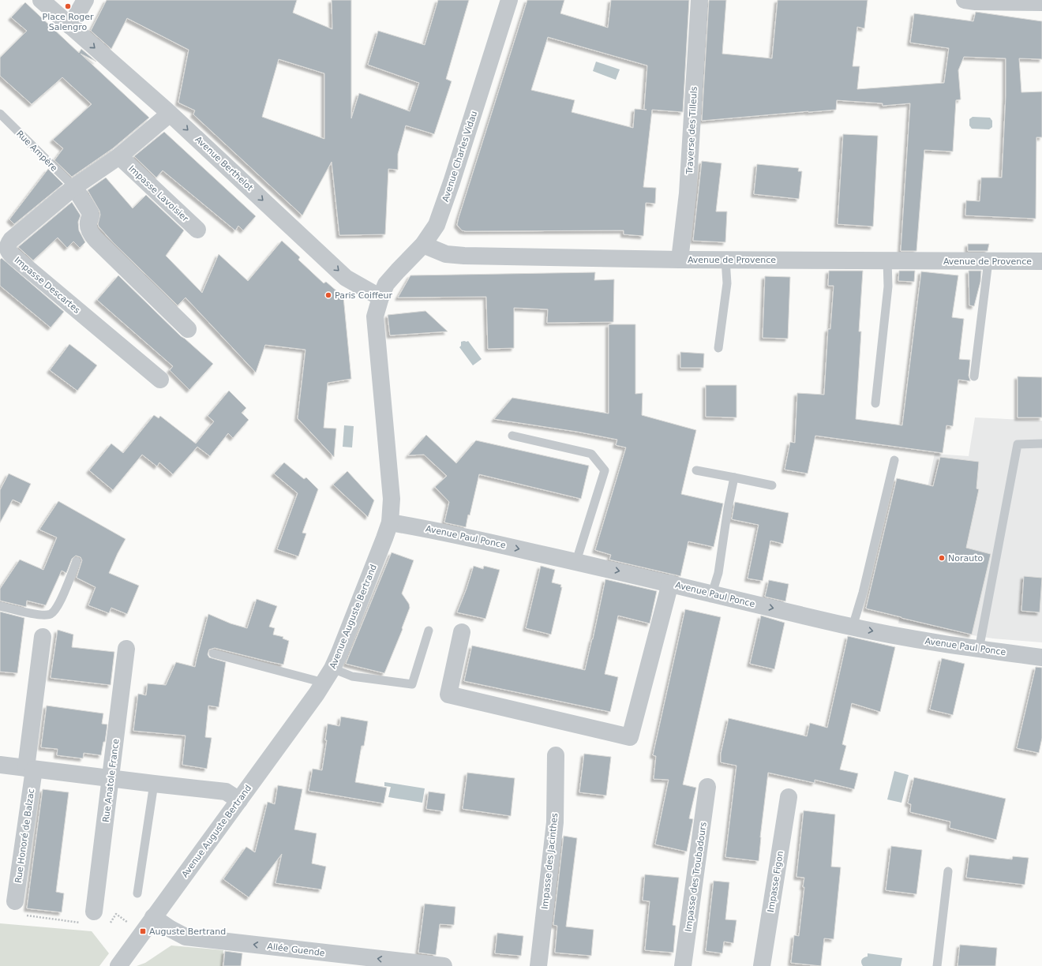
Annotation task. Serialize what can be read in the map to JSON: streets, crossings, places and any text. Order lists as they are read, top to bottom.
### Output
{
  "streets": {
    "street": [
      "Traverse des Tilleuls",
      "Avenue Charles Vidau",
      "Avenue Berthelot",
      "Impasse Lavoisier",
      "Avenue de Provence",
      "Impasse Descartes",
      "Avenue Paul Ponce",
      "Avenue Auguste Bertrand",
      "Rue Anatole France",
      "Rue Honoré de Balzac",
      "Impasse des Jacinthes",
      "Impasse des Troubadours",
      "Impasse Figon",
      "Allée Guende"
    ],
    "lane": ["Rue Ampère"]
  },
  "crossings": [
    ["Traverse des Tilleuls", "Avenue de Provence"],
    ["Rue Ampère", "Impasse Descartes"],
    ["Avenue Charles Vidau", "Avenue Berthelot"],
    ["Avenue Charles Vidau", "Avenue de Provence"],
    ["Avenue Charles Vidau", "Avenue Auguste Bertrand"],
    ["Avenue Berthelot", "Avenue Auguste Bertrand"],
    ["Avenue Paul Ponce", "Avenue Auguste Bertrand"],
    ["Avenue Auguste Bertrand", "Allée Guende"]
  ],
  "one_way": ["Avenue Paul Ponce", "Allée Guende"],
  "places": {
    "other": ["Place Roger Salengro", "Paris Coiffeur", "Norauto"],
    "transit": ["Auguste Bertrand"]
  }
}
